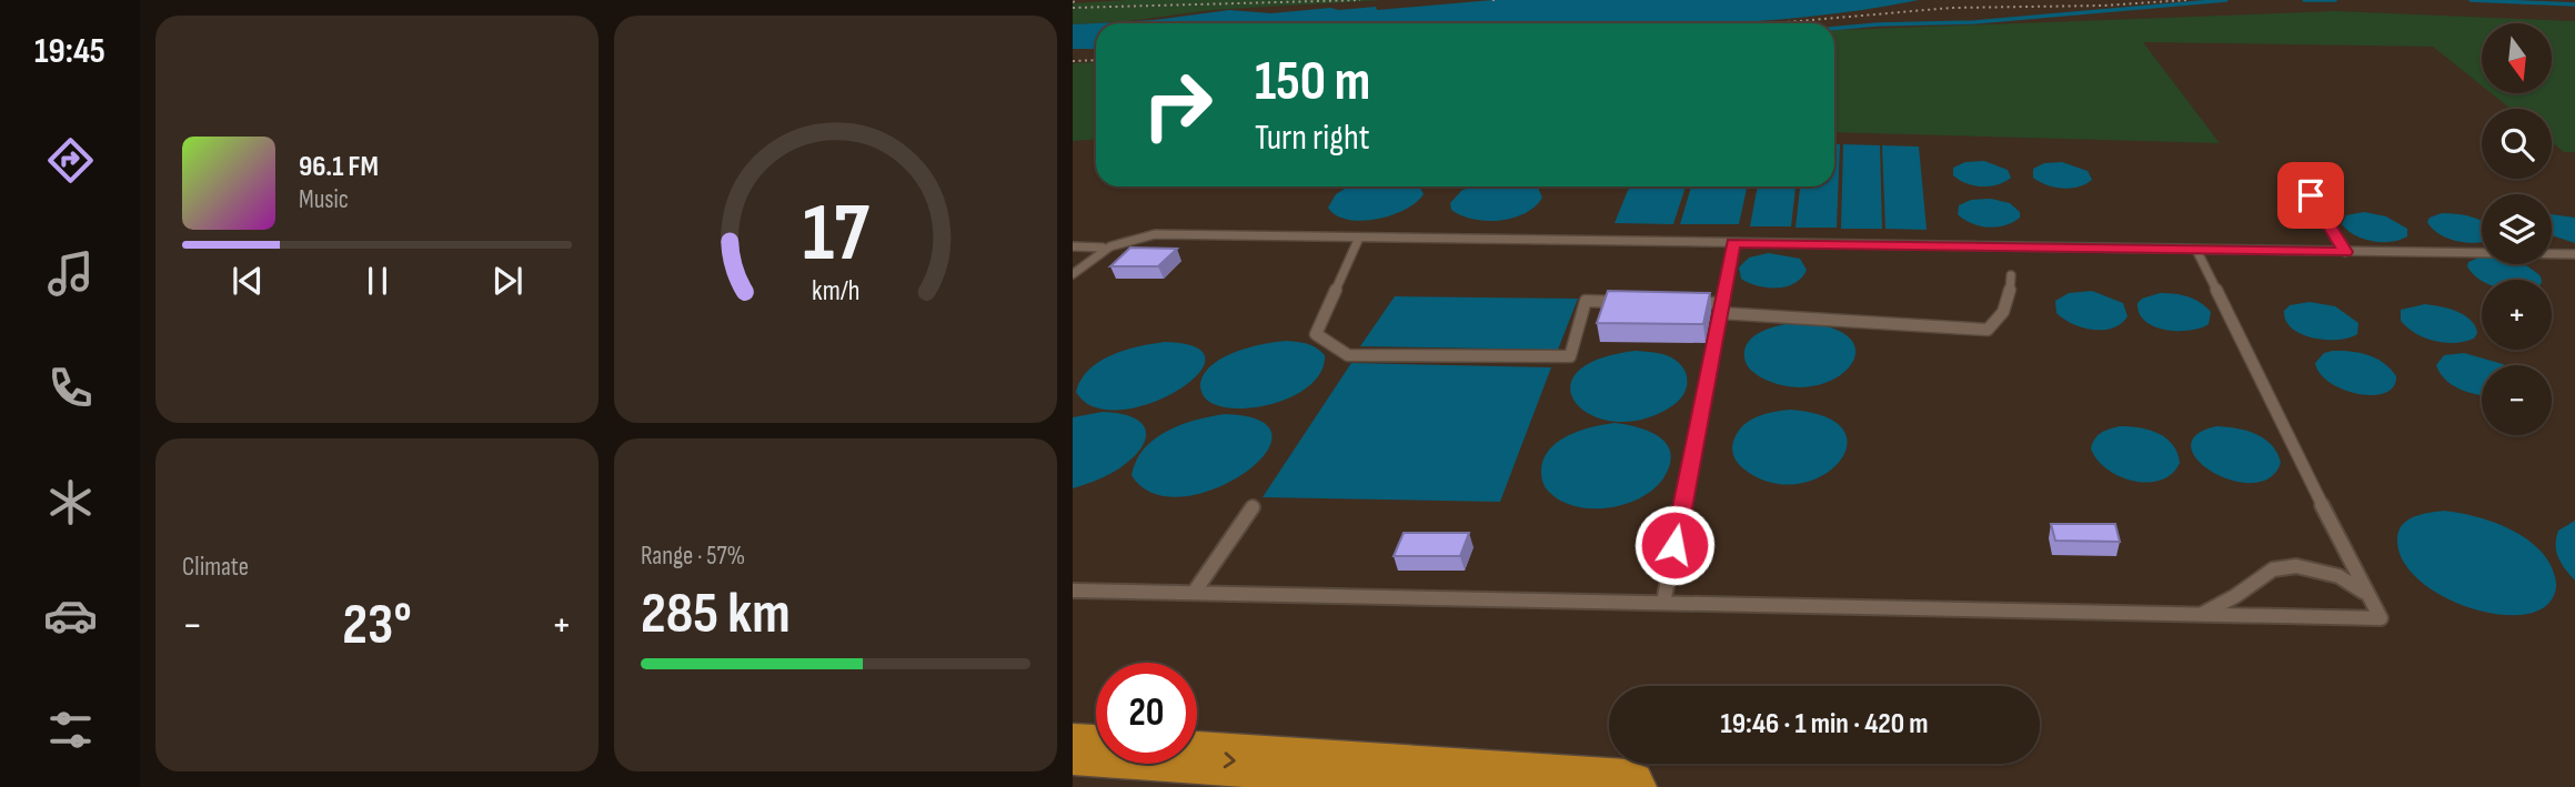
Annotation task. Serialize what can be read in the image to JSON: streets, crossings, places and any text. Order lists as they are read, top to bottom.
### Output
{
  "north": "bottom",
  "page": {
    "tabs": "19:45",
    "map_buttons": ["+", "−"],
    "turn": ["150 m", "Turn right"],
    "song": ["96.1 FM", "Music"],
    "tile": [
      "Climate",
      ["Range · 57%", "285 km"]
    ],
    "heat": ["−", "23°", "+"],
    "limit": "20",
    "trip": "19:46 · 1 min · 420 m",
    "gauge": ["17", "km/h"]
  }
}
